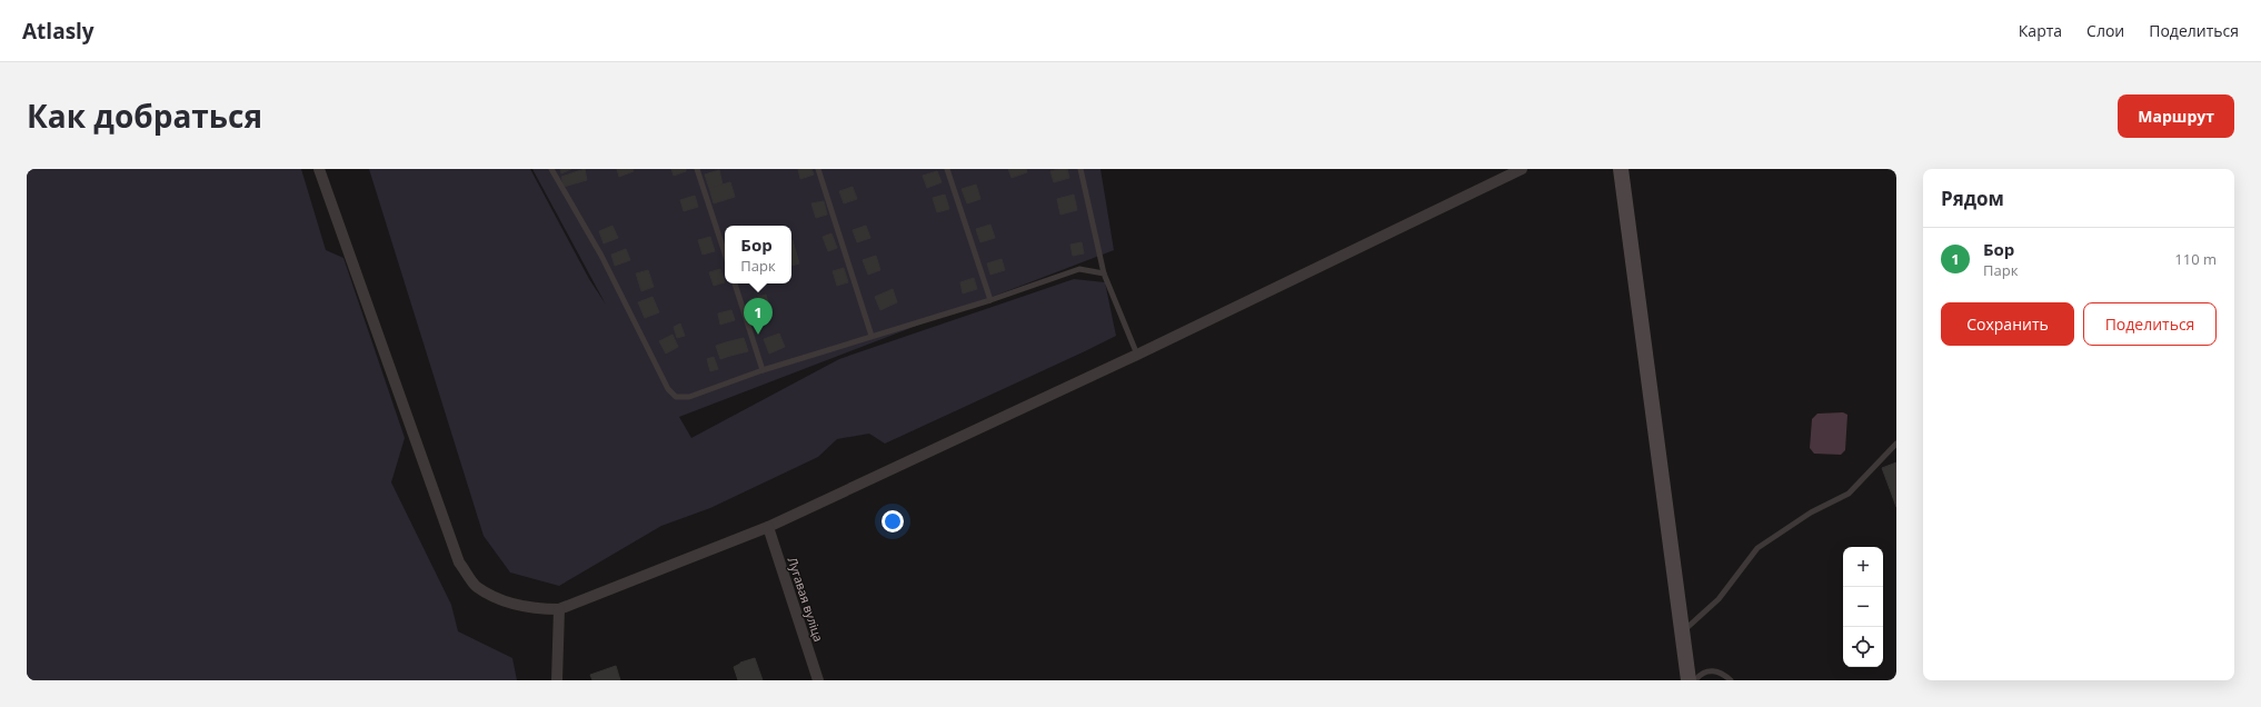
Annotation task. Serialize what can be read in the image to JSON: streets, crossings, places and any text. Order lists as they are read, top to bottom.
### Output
{
  "streets": {
    "street": ["Лугавая вуліца"]
  },
  "page": {
    "header": "Atlasly",
    "nav": ["Карта", "Слои", "Поделиться"],
    "title": "Как добраться",
    "buttons": [
      "Маршрут",
      ["Сохранить", "Поделиться"]
    ],
    "heading": "Рядом",
    "popup": ["Бор", "Парк"],
    "list": [
      {
        "mark": "1",
        "name": "Бор",
        "note": "Парк",
        "value": "110 m"
      }
    ],
    "pins": "1",
    "map_buttons": ["+", "−"]
  }
}
